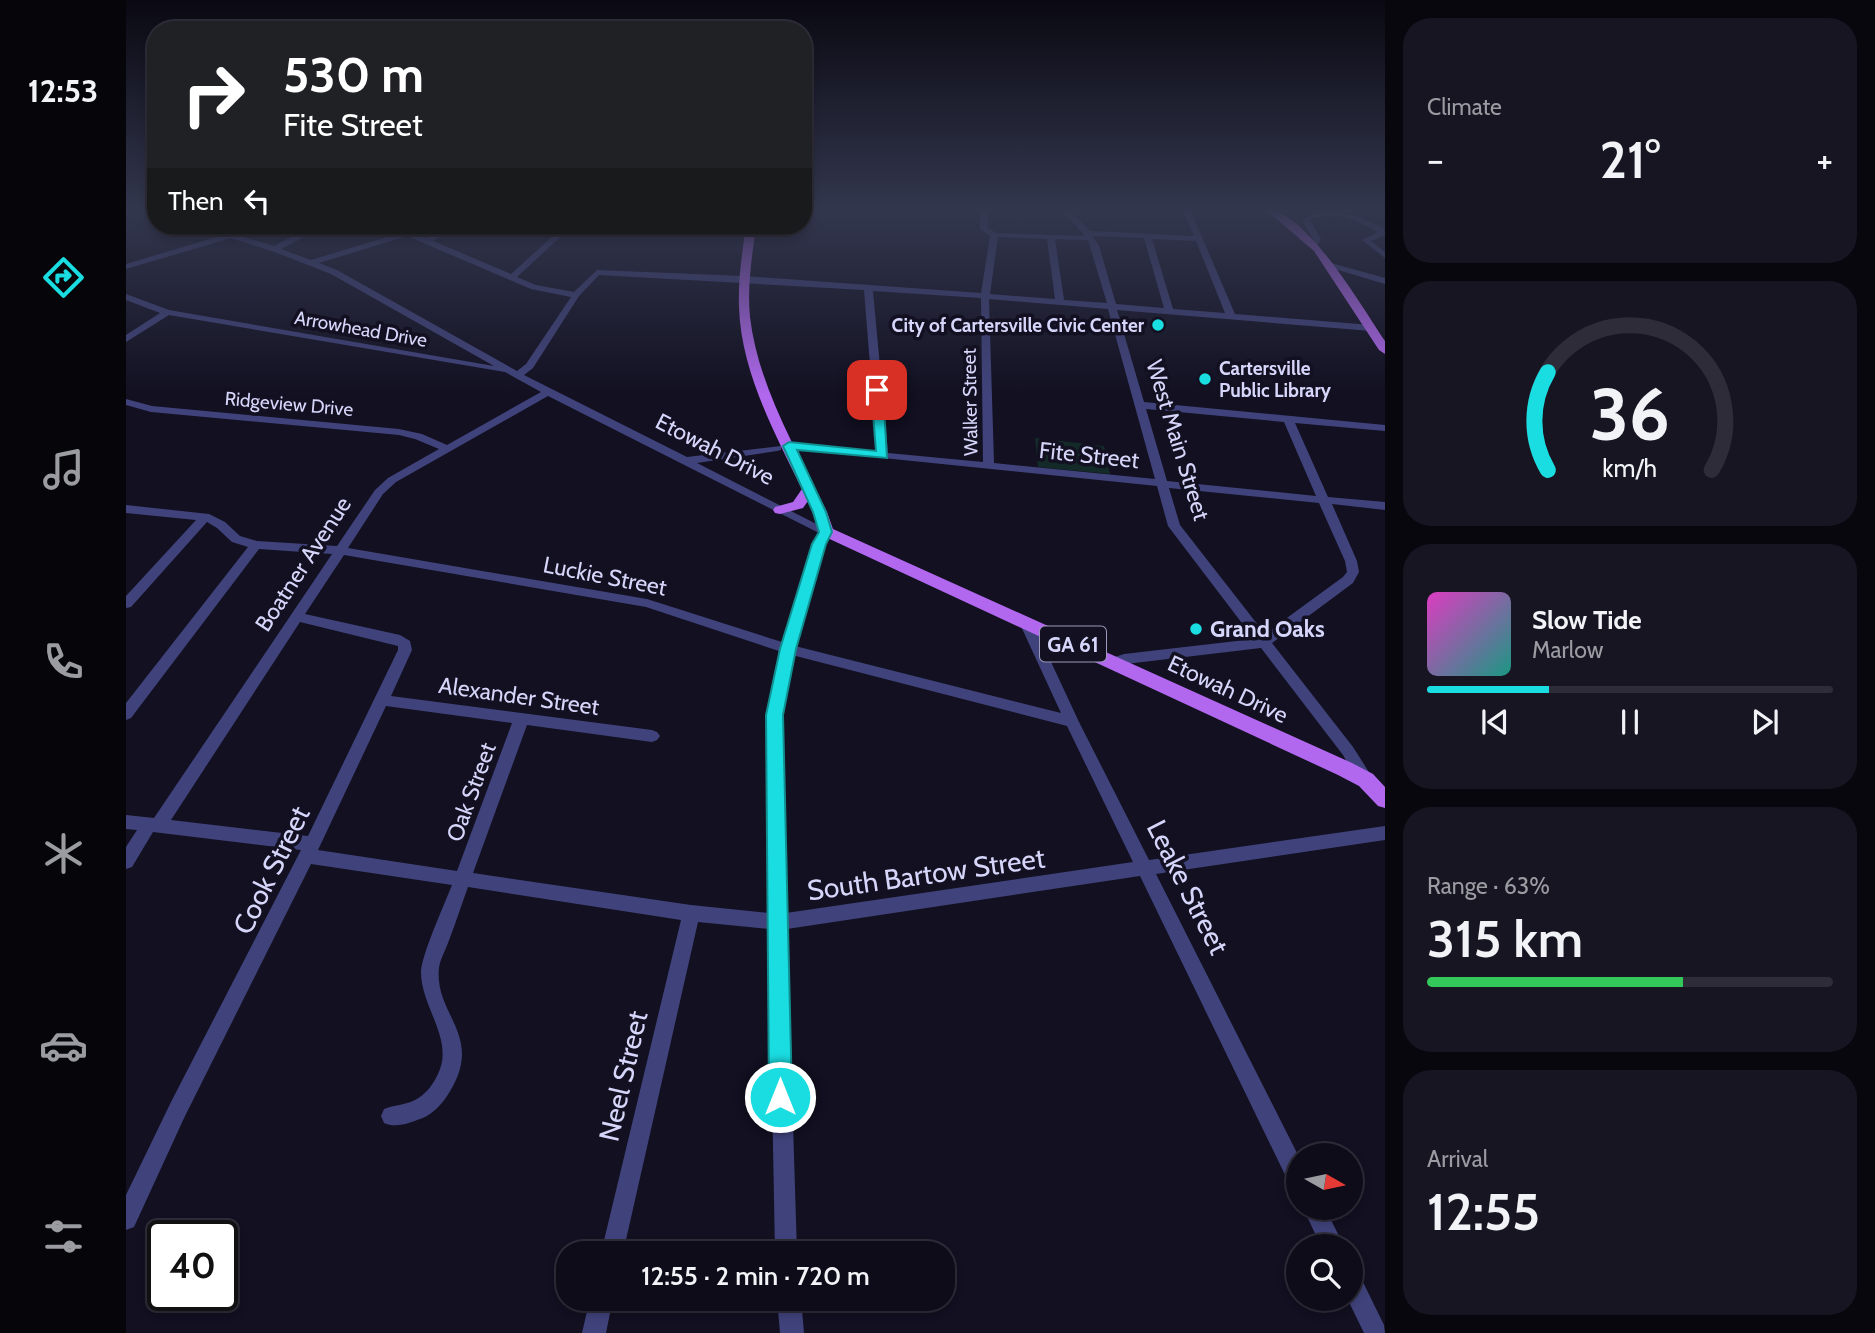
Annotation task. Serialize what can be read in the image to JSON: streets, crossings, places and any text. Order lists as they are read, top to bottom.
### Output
{
  "streets": {
    "main road": ["West Main Street", "Etowah Drive", "GA 61"],
    "street": [
      "Arrowhead Drive",
      "Walker Street",
      "Ridgeview Drive",
      "Fite Street",
      "Boatner Avenue",
      "Luckie Street",
      "Alexander Street",
      "Oak Street",
      "Cook Street",
      "South Bartow Street",
      "Leake Street",
      "Neel Street"
    ]
  },
  "crossings": [
    ["Arrowhead Drive", "Etowah Drive"],
    ["Walker Street", "Fite Street"],
    ["Ridgeview Drive", "Boatner Avenue"],
    ["West Main Street", "Etowah Drive"],
    ["West Main Street", "Fite Street"],
    ["Etowah Drive", "Fite Street"],
    ["Etowah Drive", "Boatner Avenue"],
    ["Etowah Drive", "Leake Street"],
    ["Boatner Avenue", "Luckie Street"],
    ["Boatner Avenue", "Cook Street"],
    ["Boatner Avenue", "South Bartow Street"],
    ["Luckie Street", "Leake Street"],
    ["Alexander Street", "Oak Street"],
    ["Alexander Street", "Cook Street"],
    ["Oak Street", "South Bartow Street"],
    ["Cook Street", "South Bartow Street"],
    ["South Bartow Street", "Leake Street"],
    ["South Bartow Street", "Neel Street"]
  ],
  "places": ["City of Cartersville Civic Center", "Cartersville Public Library", "Grand Oaks"],
  "north": "right",
  "page": {
    "tabs": "12:53",
    "tile": [
      "Climate",
      ["Range · 63%", "315 km"],
      ["Arrival", "12:55"]
    ],
    "turn": ["530 m", "Fite Street"],
    "heat": ["−", "21°", "+"],
    "then": "Then",
    "song": ["Slow Tide", "Marlow"],
    "limit": "40",
    "trip": "12:55 · 2 min · 720 m",
    "gauge": ["36", "km/h"]
  }
}
